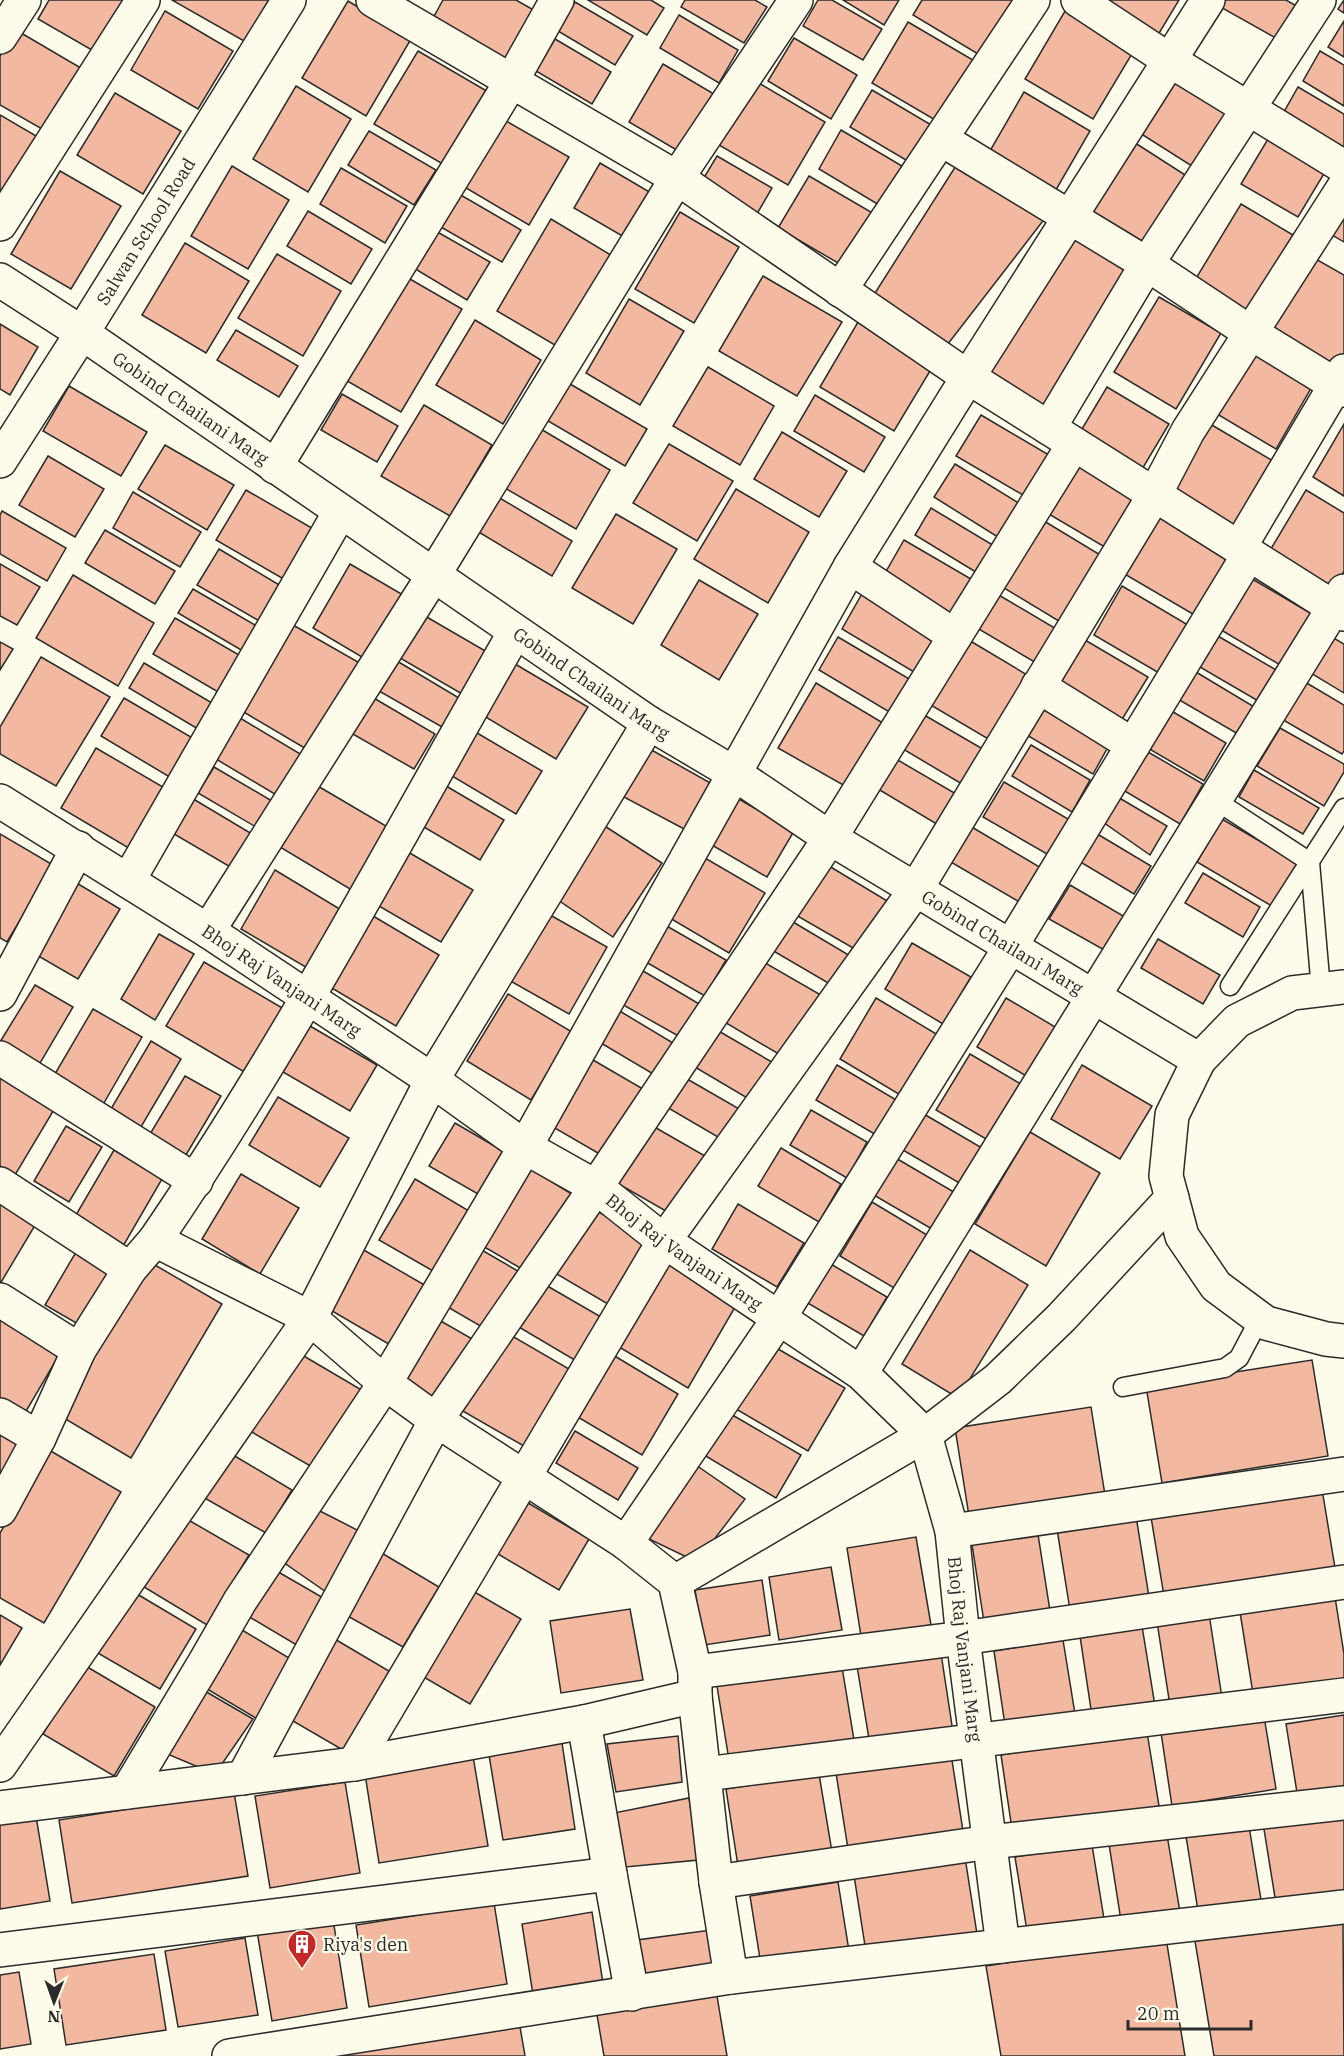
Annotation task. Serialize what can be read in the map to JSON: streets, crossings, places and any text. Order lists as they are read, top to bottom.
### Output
{
  "streets": {
    "street": ["Salwan School Road", "Gobind Chailani Marg", "Bhoj Raj Vanjani Marg"]
  },
  "crossings": [
    ["Salwan School Road", "Gobind Chailani Marg"]
  ],
  "places": {
    "building": ["Riya's den"]
  },
  "scale_bar": "20 m",
  "north": "bottom"
}
